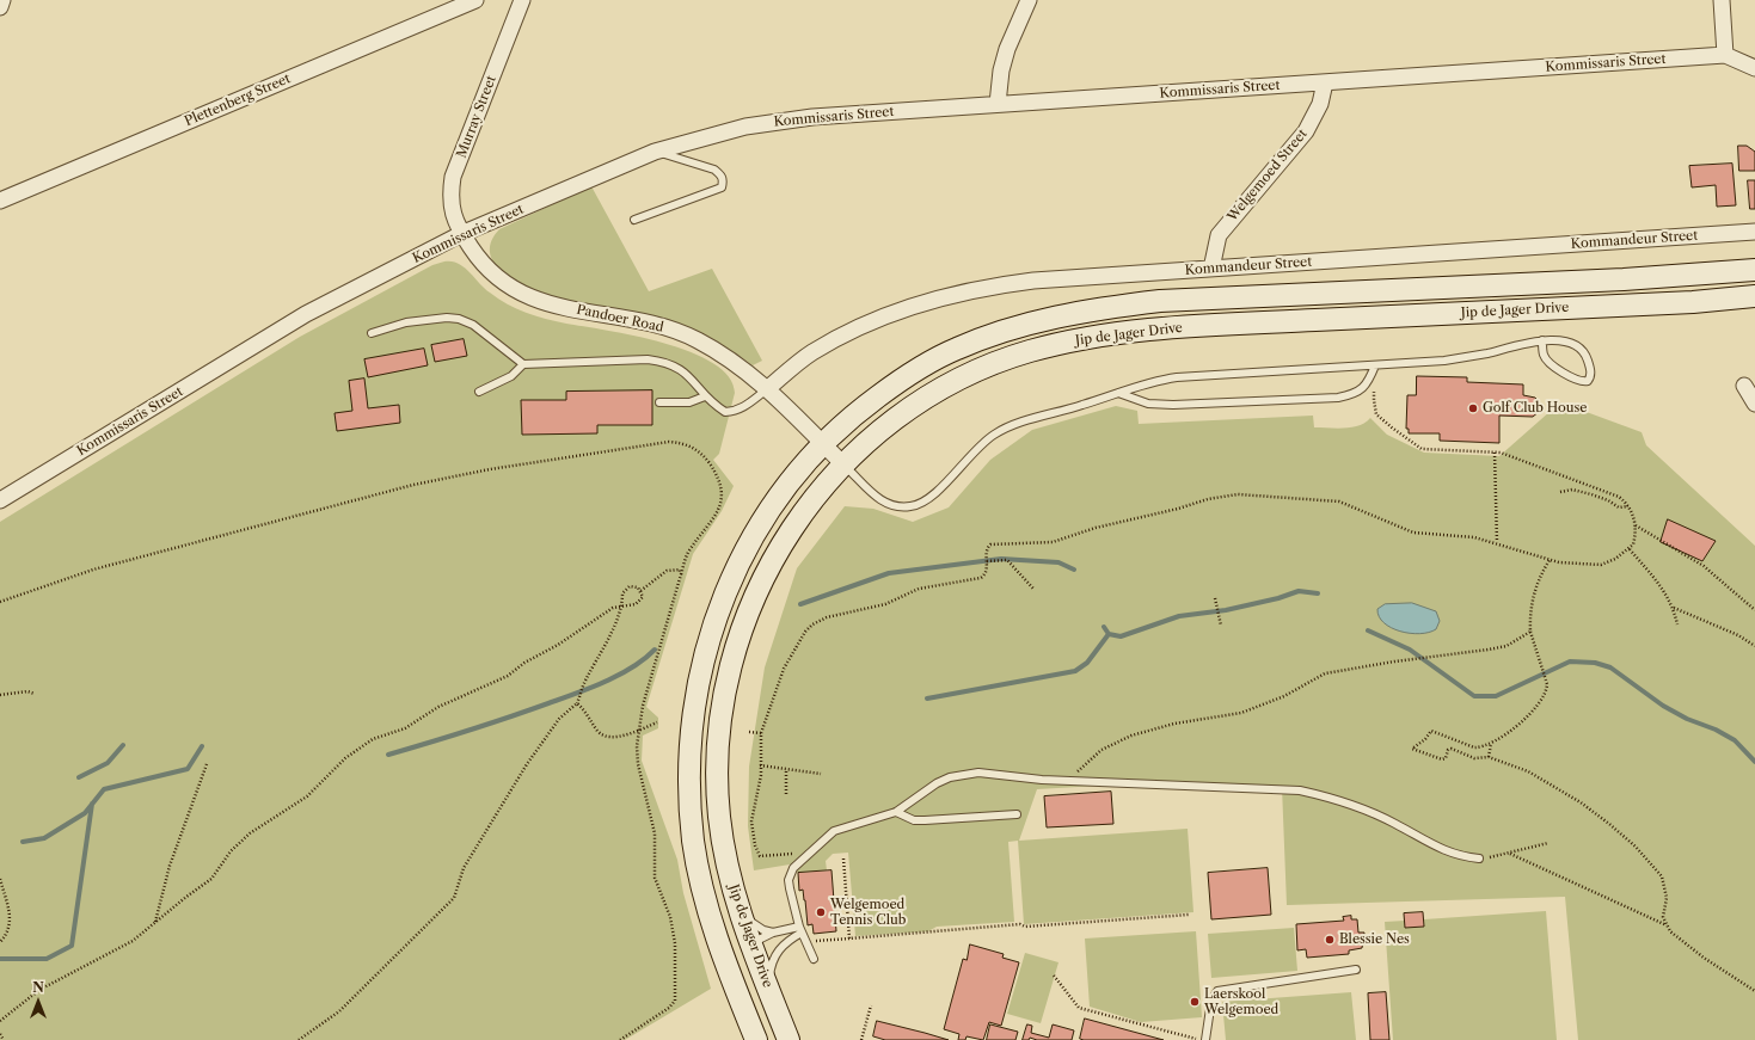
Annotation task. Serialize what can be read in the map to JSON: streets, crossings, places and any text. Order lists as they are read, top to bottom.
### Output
{
  "streets": {
    "main road": ["Jip de Jager Drive"],
    "street": [
      "Kommissaris Street",
      "Plettenberg Street",
      "Murray Street",
      "Welgemoed Street",
      "Kommandeur Street",
      "Pandoer Road"
    ]
  },
  "crossings": [
    ["Kommissaris Street", "Murray Street"],
    ["Kommissaris Street", "Welgemoed Street"],
    ["Kommissaris Street", "Pandoer Road"],
    ["Murray Street", "Pandoer Road"],
    ["Welgemoed Street", "Kommandeur Street"],
    ["Kommandeur Street", "Pandoer Road"],
    ["Jip de Jager Drive", "Pandoer Road"]
  ],
  "places": [
    "Golf Club House",
    "Welgemoed Tennis Club",
    "Blessie Nes",
    "Laerskool Welgemoed"
  ],
  "north": "top"
}
